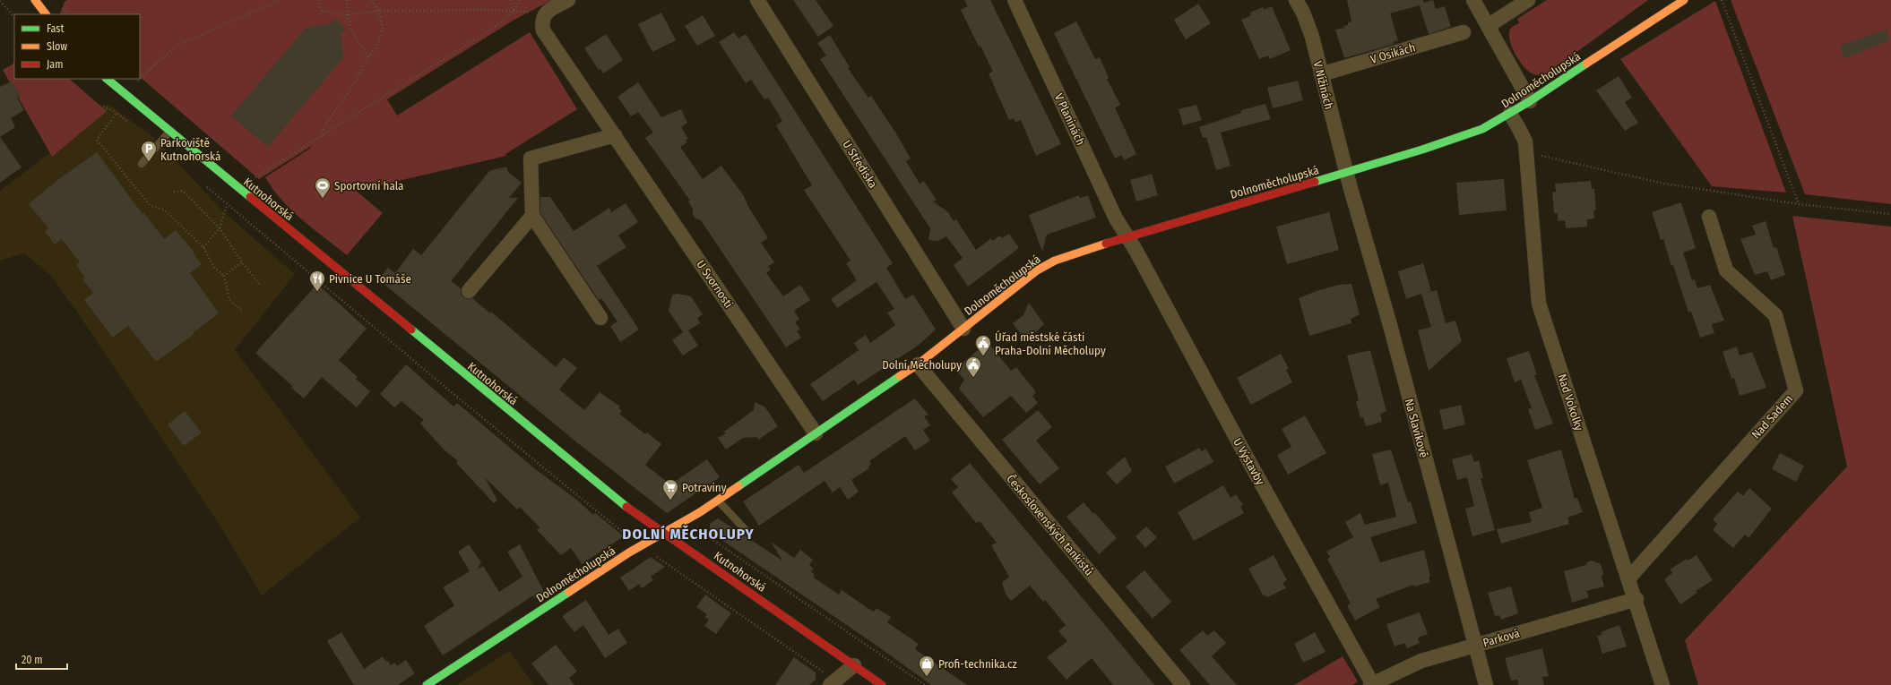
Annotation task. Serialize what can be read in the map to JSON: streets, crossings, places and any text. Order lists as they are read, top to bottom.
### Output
{
  "streets": {
    "street": [
      "V Osikách",
      "Dolnoměcholupská",
      "V Nížinách",
      "V Planinách",
      "U Střediska",
      "Kutnohorská",
      "U Svornosti",
      "Nad Vokolky",
      "Nad Sadem",
      "Na Slavíkově",
      "U Výstavby",
      "Československých tankistů",
      "Parková"
    ]
  },
  "crossings": [
    ["V Osikách", "V Nížinách"],
    ["Dolnoměcholupská", "V Nížinách"],
    ["Dolnoměcholupská", "V Planinách"],
    ["Dolnoměcholupská", "U Střediska"],
    ["Dolnoměcholupská", "Kutnohorská"],
    ["Dolnoměcholupská", "U Svornosti"],
    ["Dolnoměcholupská", "Nad Vokolky"],
    ["Dolnoměcholupská", "Na Slavíkově"],
    ["Dolnoměcholupská", "U Výstavby"],
    ["Dolnoměcholupská", "Československých tankistů"],
    ["V Nížinách", "Na Slavíkově"],
    ["V Planinách", "U Výstavby"],
    ["Nad Vokolky", "Nad Sadem"],
    ["Nad Vokolky", "Parková"],
    ["Na Slavíkově", "Parková"],
    ["U Výstavby", "Parková"]
  ],
  "districts": ["DOLNÍ MĚCHOLUPY"],
  "places": {
    "parking": ["Parkoviště Kutnohorská"],
    "sports": ["Sportovní hala"],
    "restaurant": ["Pivnice U Tomáše"],
    "public building": ["Úřad městské části Praha-Dolní Měcholupy", "Dolní Měcholupy"],
    "supermarket": ["Potraviny"],
    "shop": ["Profi-technika.cz"]
  },
  "legend": ["Fast", "Slow", "Jam"],
  "scale_bar": "20 m"
}
